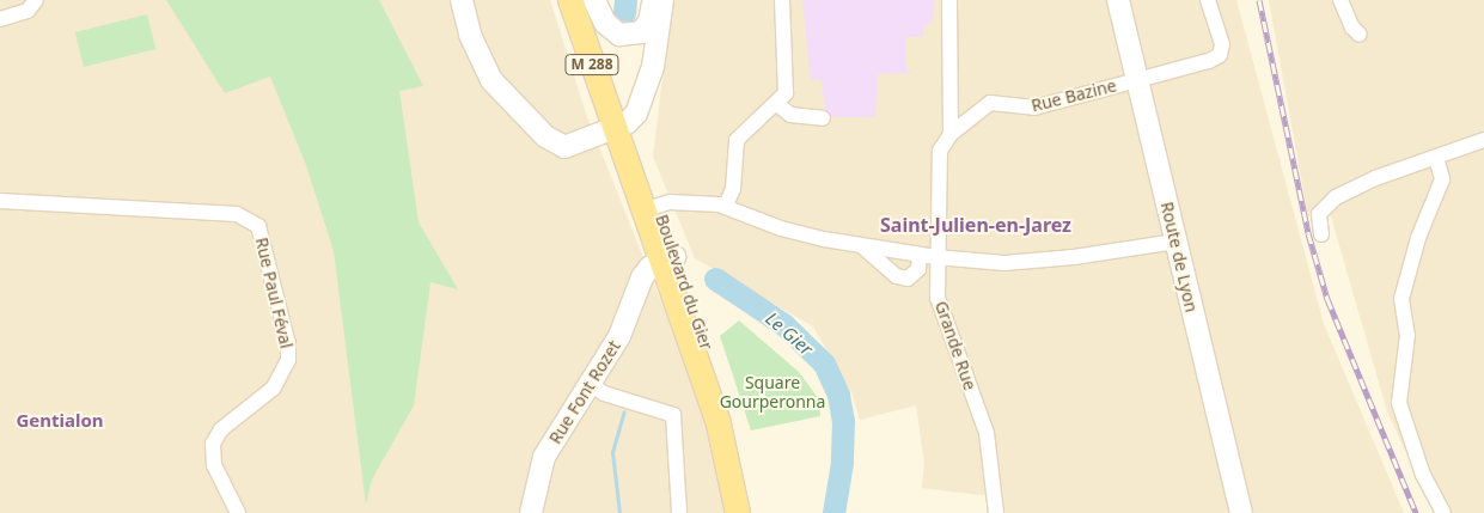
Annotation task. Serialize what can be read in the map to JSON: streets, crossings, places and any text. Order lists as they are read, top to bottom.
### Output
{
  "streets": {
    "main road": [
      "M 288",
      "Route de Lyon",
      "Boulevard du Gier",
      "Rue Font Rozet"
    ],
    "street": ["Rue Bazine", "Rue Paul Féval", "Grande Rue"]
  },
  "crossings": [
    ["M 288", "Boulevard du Gier"],
    ["Rue Bazine", "Route de Lyon"],
    ["Rue Bazine", "Grande Rue"],
    ["Boulevard du Gier", "Rue Font Rozet"]
  ],
  "districts": ["Saint-Julien-en-Jarez", "Gentialon"],
  "water": ["Le Gier"],
  "parks": ["Square Gourperonna"]
}
